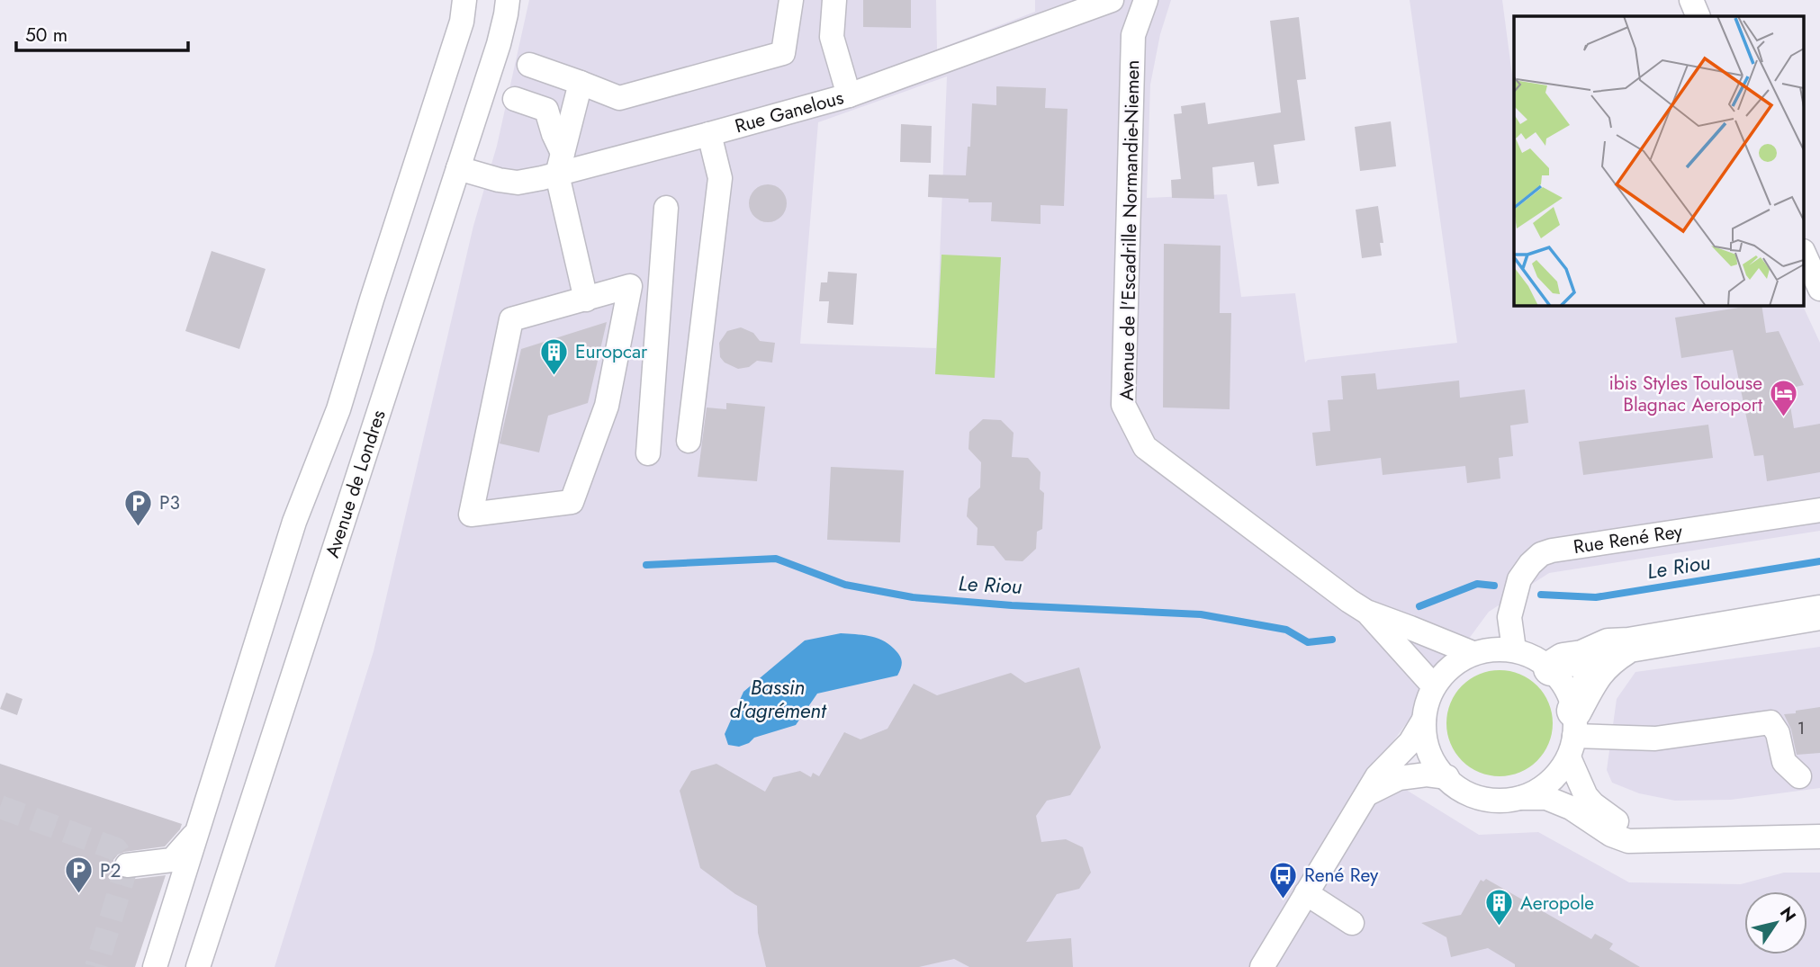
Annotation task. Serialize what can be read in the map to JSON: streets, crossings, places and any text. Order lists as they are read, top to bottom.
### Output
{
  "streets": {
    "street": [
      "Rue Ganelous",
      "Avenue de l'Escadrille Normandie-Niemen",
      "Avenue de Londres",
      "Rue René Rey"
    ]
  },
  "crossings": [
    ["Rue Ganelous", "Avenue de Londres"],
    ["Avenue de l'Escadrille Normandie-Niemen", "Rue René Rey"]
  ],
  "water": ["Le Riou", "Bassin d’agrément"],
  "places": {
    "building": ["Europcar", "Aeropole"],
    "hotel": ["ibis Styles Toulouse Blagnac Aeroport"],
    "parking": ["P3", "P2"],
    "bus stop": ["René Rey"]
  },
  "house_numbers": ["1"],
  "scale_bar": "50 m",
  "north": "top right"
}
